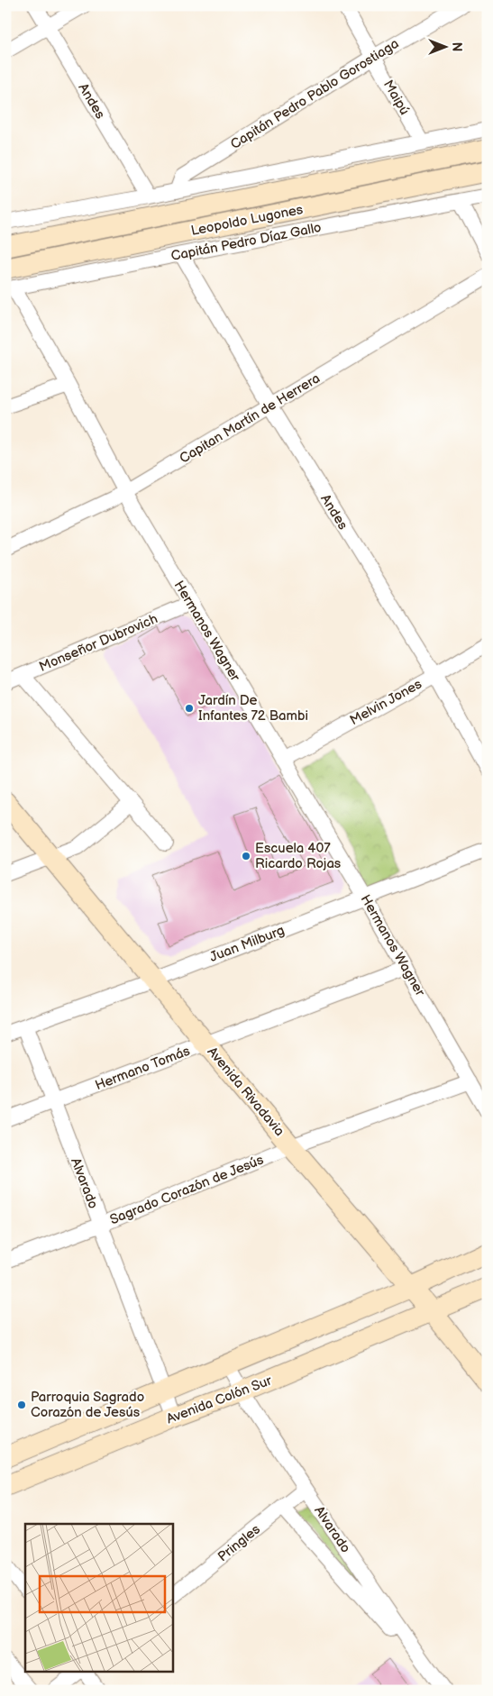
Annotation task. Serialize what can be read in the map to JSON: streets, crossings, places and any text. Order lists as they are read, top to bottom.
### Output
{
  "streets": {
    "main road": ["Leopoldo Lugones", "Avenida Rivadavia", "Avenida Colón Sur"],
    "street": [
      "Capitán Pedro Pablo Gorostiaga",
      "Maipú",
      "Andes",
      "Capitán Pedro Díaz Gallo",
      "Capitan Martín de Herrera",
      "Hermanos Wagner",
      "Monseñor Dubrovich",
      "Melvin Jones",
      "Juan Milburg",
      "Hermano Tomás",
      "Alvarado",
      "Sagrado Corazón de Jesús",
      "Pringles"
    ]
  },
  "crossings": [
    ["Capitán Pedro Pablo Gorostiaga", "Maipú"],
    ["Andes", "Capitán Pedro Díaz Gallo"],
    ["Andes", "Capitan Martín de Herrera"],
    ["Andes", "Melvin Jones"],
    ["Capitán Pedro Díaz Gallo", "Hermanos Wagner"],
    ["Capitan Martín de Herrera", "Hermanos Wagner"],
    ["Hermanos Wagner", "Monseñor Dubrovich"],
    ["Hermanos Wagner", "Melvin Jones"],
    ["Hermanos Wagner", "Juan Milburg"],
    ["Hermanos Wagner", "Hermano Tomás"],
    ["Hermanos Wagner", "Sagrado Corazón de Jesús"],
    ["Juan Milburg", "Avenida Rivadavia"],
    ["Juan Milburg", "Alvarado"],
    ["Hermano Tomás", "Avenida Rivadavia"],
    ["Hermano Tomás", "Alvarado"],
    ["Avenida Rivadavia", "Sagrado Corazón de Jesús"],
    ["Avenida Rivadavia", "Avenida Colón Sur"],
    ["Alvarado", "Sagrado Corazón de Jesús"],
    ["Alvarado", "Avenida Colón Sur"],
    ["Alvarado", "Pringles"]
  ],
  "places": ["Jardín De Infantes 72 Bambi", "Escuela 407 Ricardo Rojas", "Parroquia Sagrado Corazón de Jesús"],
  "north": "right"
}
